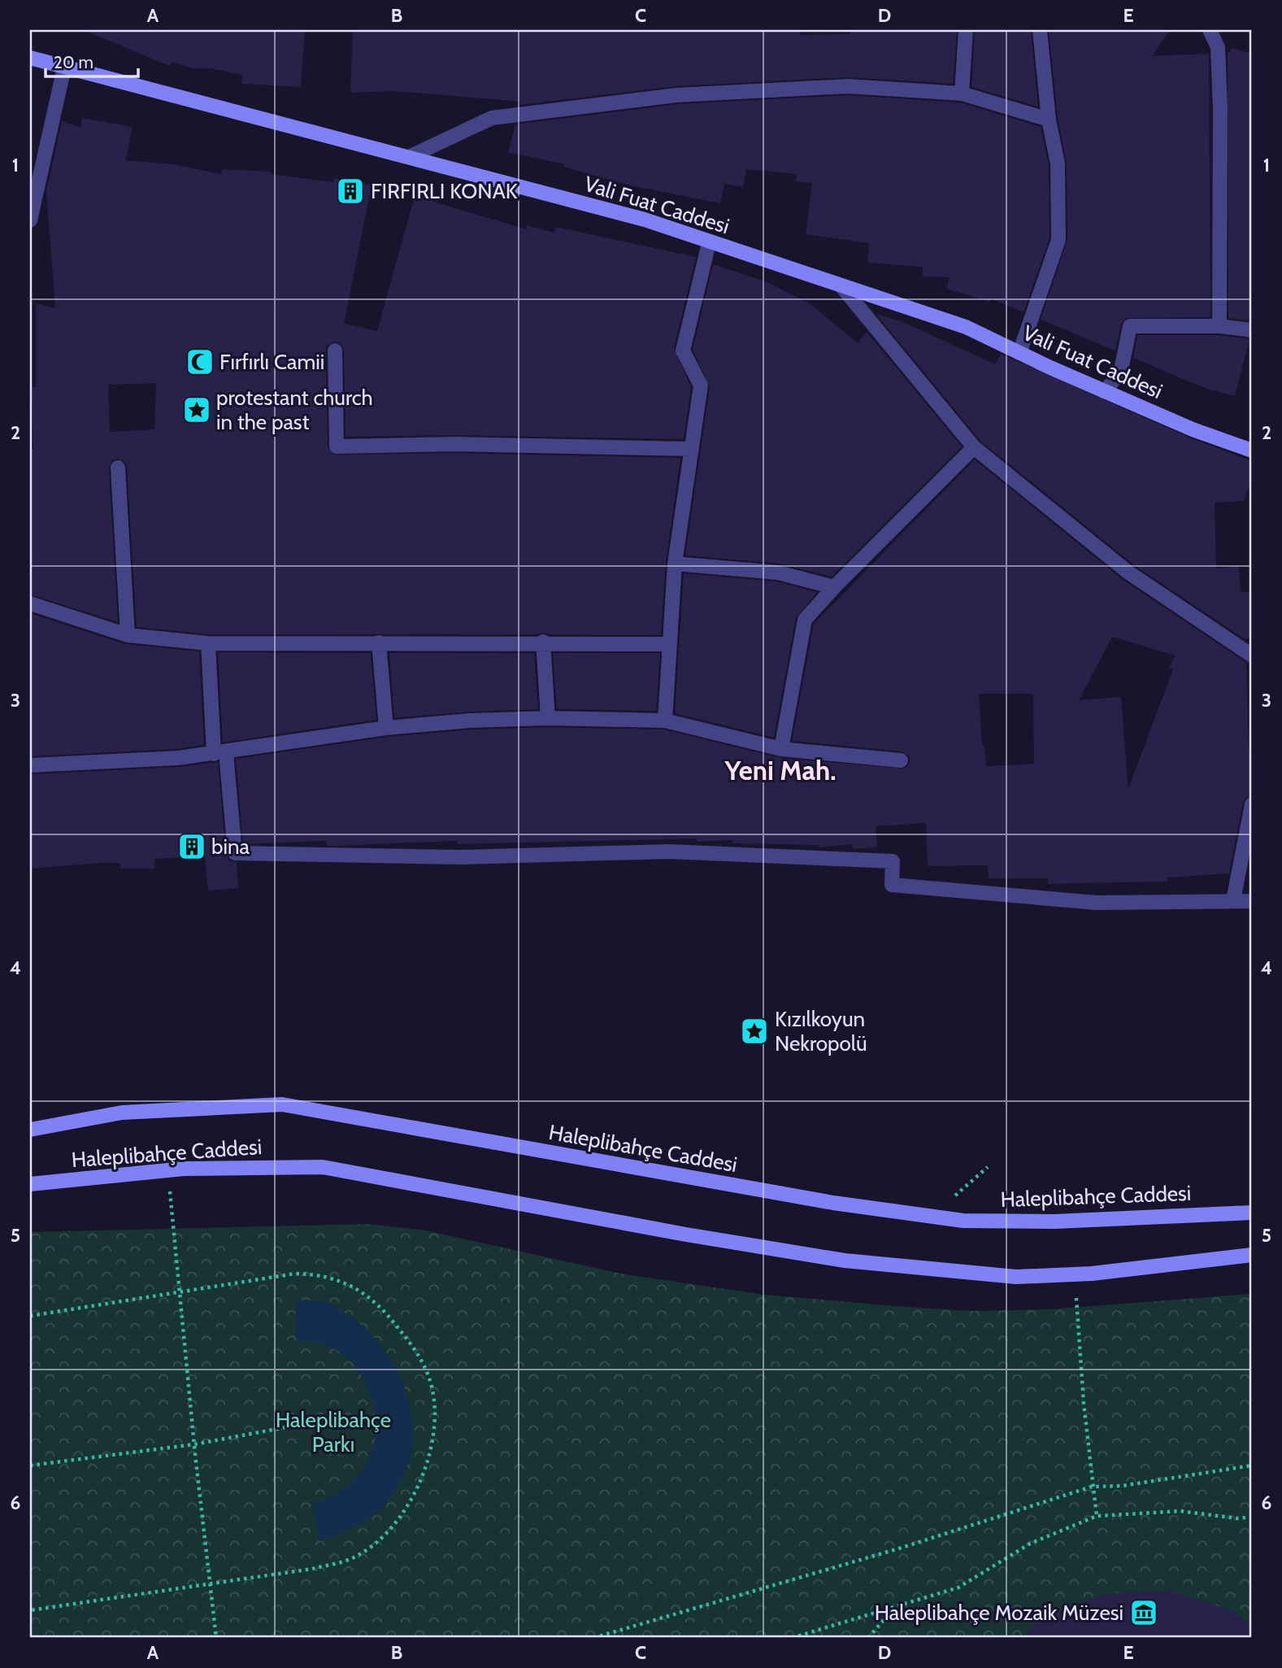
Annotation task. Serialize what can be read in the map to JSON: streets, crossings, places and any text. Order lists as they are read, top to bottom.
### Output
{
  "streets": {
    "main road": ["Vali Fuat Caddesi", "Haleplibahçe Caddesi"]
  },
  "districts": ["Yeni Mah."],
  "parks": ["Haleplibahçe Parkı"],
  "places": {
    "building": ["FIRFIRLI KONAK", "bina"],
    "mosque": ["Fırfırlı Camii"],
    "place": ["protestant church in the past", "Kızılkoyun Nekropolü"],
    "museum": ["Haleplibahçe Mozaik Müzesi"]
  },
  "scale_bar": "20 m",
  "grid": {
    "columns": [
      "A",
      "B",
      "C",
      "D",
      "E"
    ],
    "rows": [
      "1",
      "2",
      "3",
      "4",
      "5",
      "6"
    ]
  }
}
